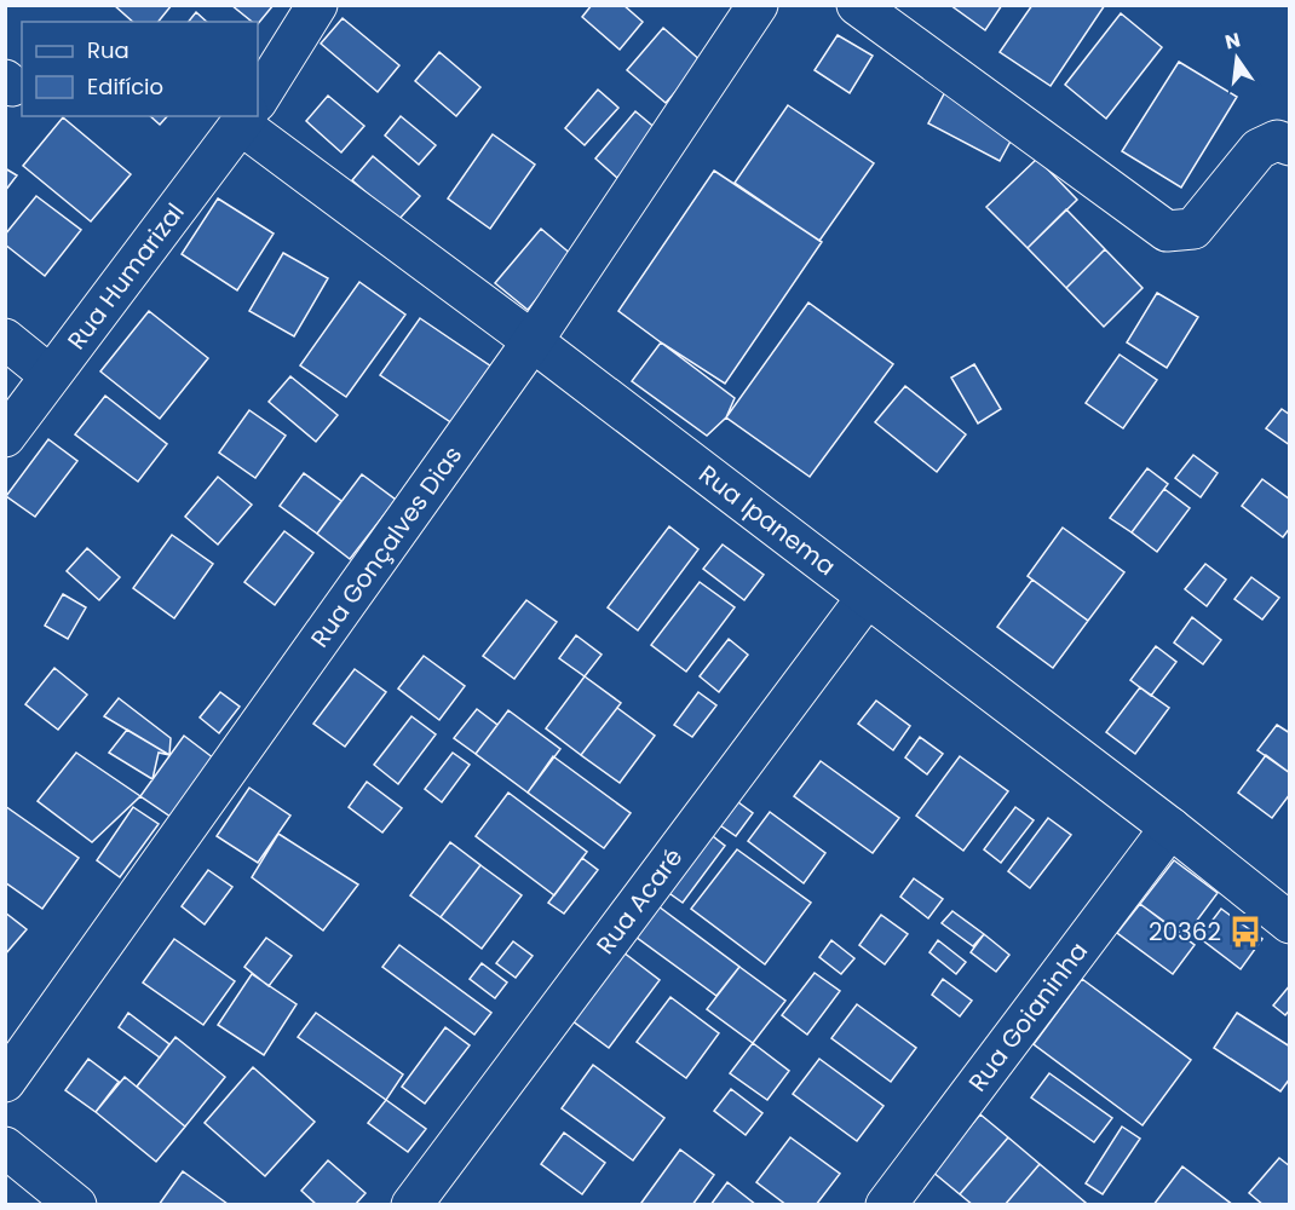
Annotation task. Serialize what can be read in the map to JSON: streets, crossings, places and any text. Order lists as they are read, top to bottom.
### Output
{
  "streets": {
    "street": [
      "Rua Humarizal",
      "Rua Ipanema",
      "Rua Gonçalves Dias",
      "Rua Acaré",
      "Rua Goianinha"
    ]
  },
  "crossings": [
    ["Rua Ipanema", "Rua Gonçalves Dias"],
    ["Rua Ipanema", "Rua Acaré"],
    ["Rua Ipanema", "Rua Goianinha"]
  ],
  "places": {
    "bus stop": ["20362"]
  },
  "legend": ["Rua", "Edifício"],
  "north": "top"
}
